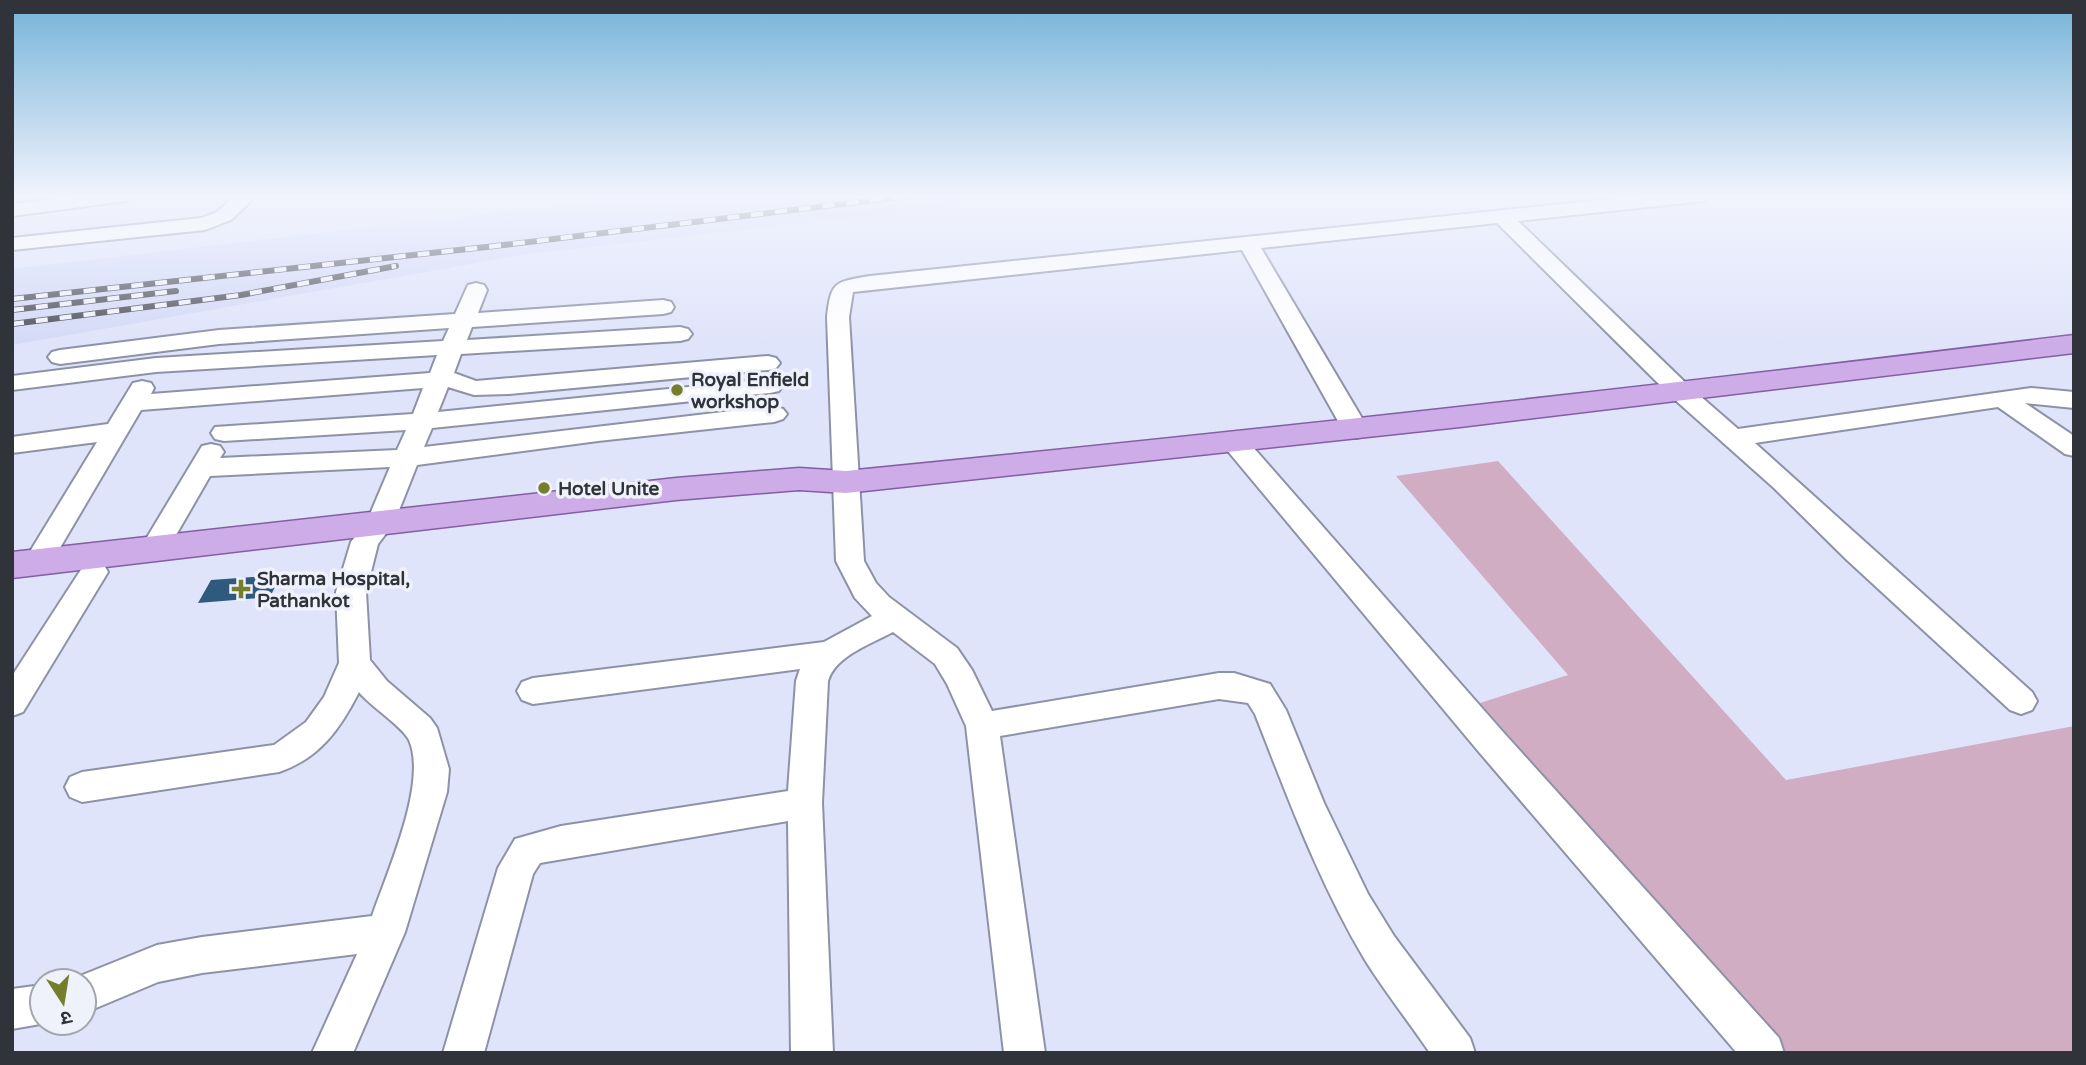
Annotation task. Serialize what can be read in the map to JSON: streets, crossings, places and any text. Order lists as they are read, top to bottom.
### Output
{
  "places": {
    "other": ["Royal Enfield workshop", "Hotel Unite"],
    "health": ["Sharma Hospital, Pathankot"]
  },
  "north": "bottom"
}
